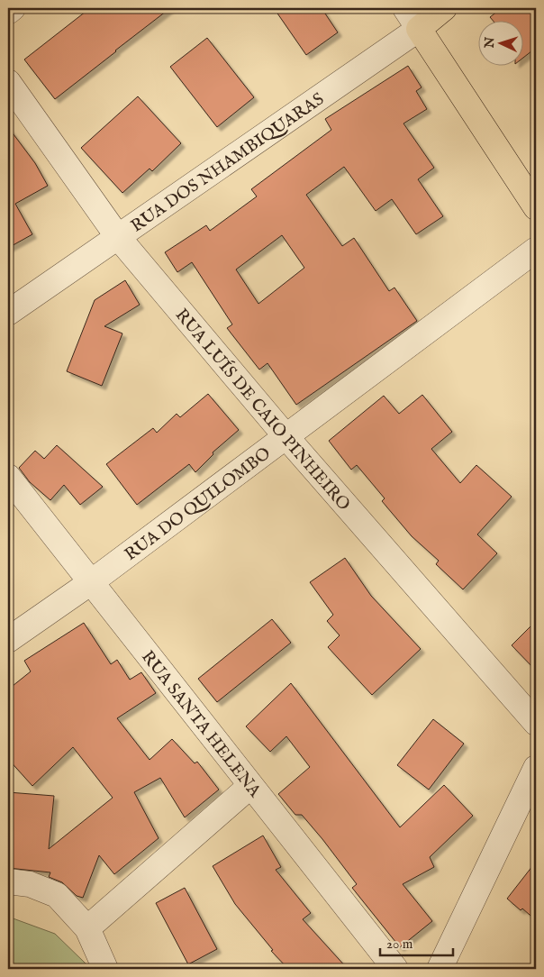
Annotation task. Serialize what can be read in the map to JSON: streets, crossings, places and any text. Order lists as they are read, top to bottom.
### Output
{
  "streets": {
    "main road": ["RUA DOS NHAMBIQUARAS"],
    "street": ["RUA LUÍS DE CAIO PINHEIRO", "RUA DO QUILOMBO", "RUA SANTA HELENA"]
  },
  "crossings": [
    ["RUA DOS NHAMBIQUARAS", "RUA LUÍS DE CAIO PINHEIRO"],
    ["RUA LUÍS DE CAIO PINHEIRO", "RUA DO QUILOMBO"],
    ["RUA DO QUILOMBO", "RUA SANTA HELENA"]
  ],
  "scale_bar": "20 m",
  "north": "left"
}
